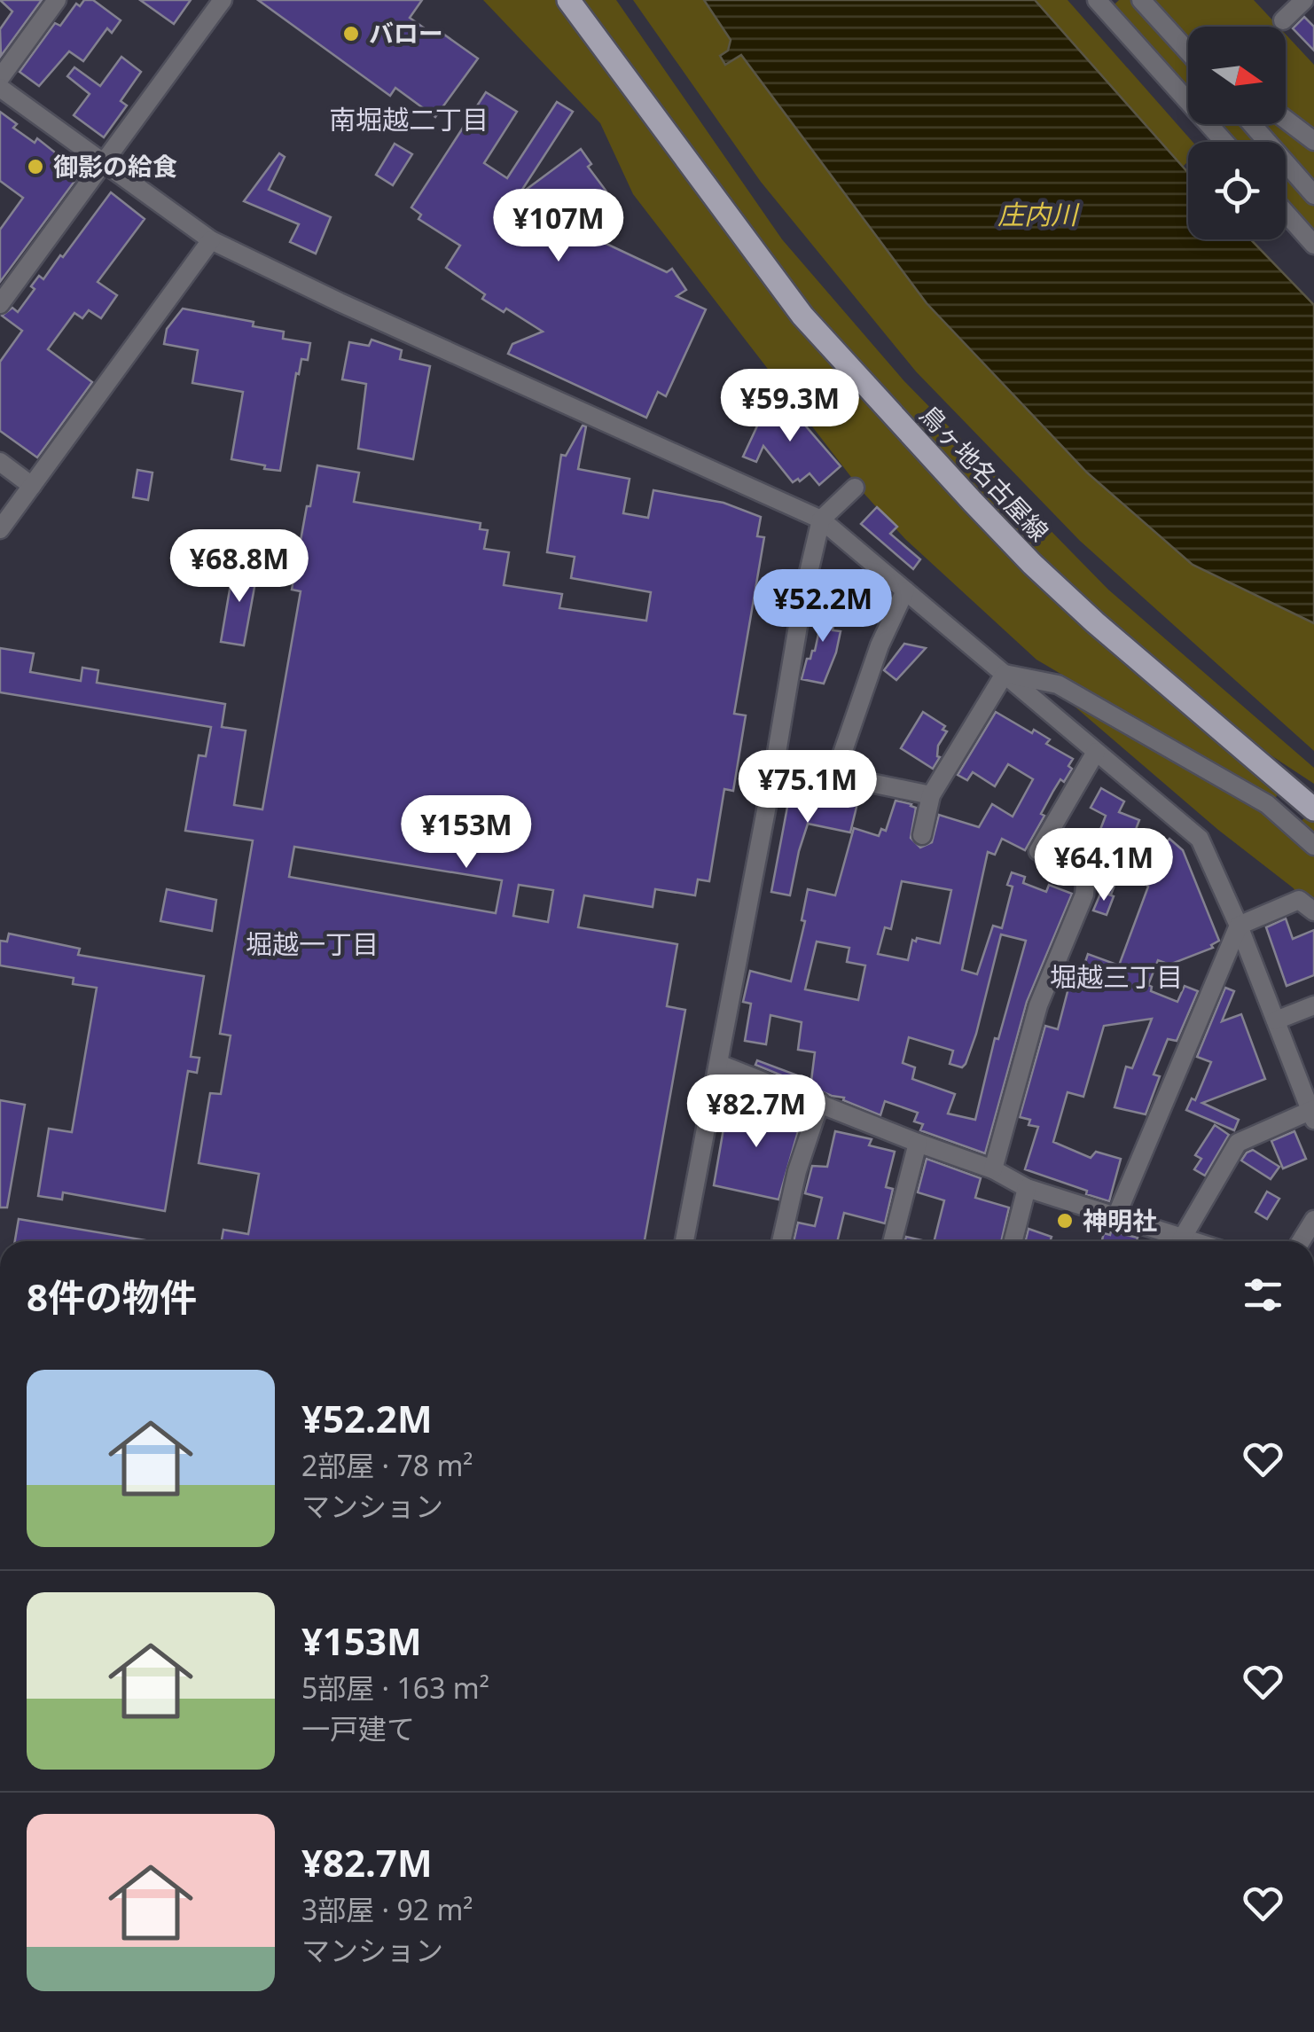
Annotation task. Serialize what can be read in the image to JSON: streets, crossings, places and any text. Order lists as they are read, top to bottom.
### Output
{
  "streets": {
    "main road": ["鳥ヶ地名古屋線"]
  },
  "districts": ["南堀越二丁目", "堀越一丁目", "堀越三丁目"],
  "water": ["庄内川"],
  "places": ["バロー", "御影の給食", "神明社"],
  "north": "right",
  "page": {
    "price": [
      "¥107M",
      "¥59.3M",
      "¥68.8M",
      "¥52.2M",
      "¥75.1M",
      "¥153M",
      "¥64.1M",
      "¥82.7M"
    ],
    "heading": "8件の物件",
    "list": [
      {
        "name": "¥52.2M",
        "note": "2部屋 · 78 m² · マンション"
      },
      {
        "name": "¥153M",
        "note": "5部屋 · 163 m² · 一戸建て"
      },
      {
        "name": "¥82.7M",
        "note": "3部屋 · 92 m² · マンション"
      }
    ]
  }
}
